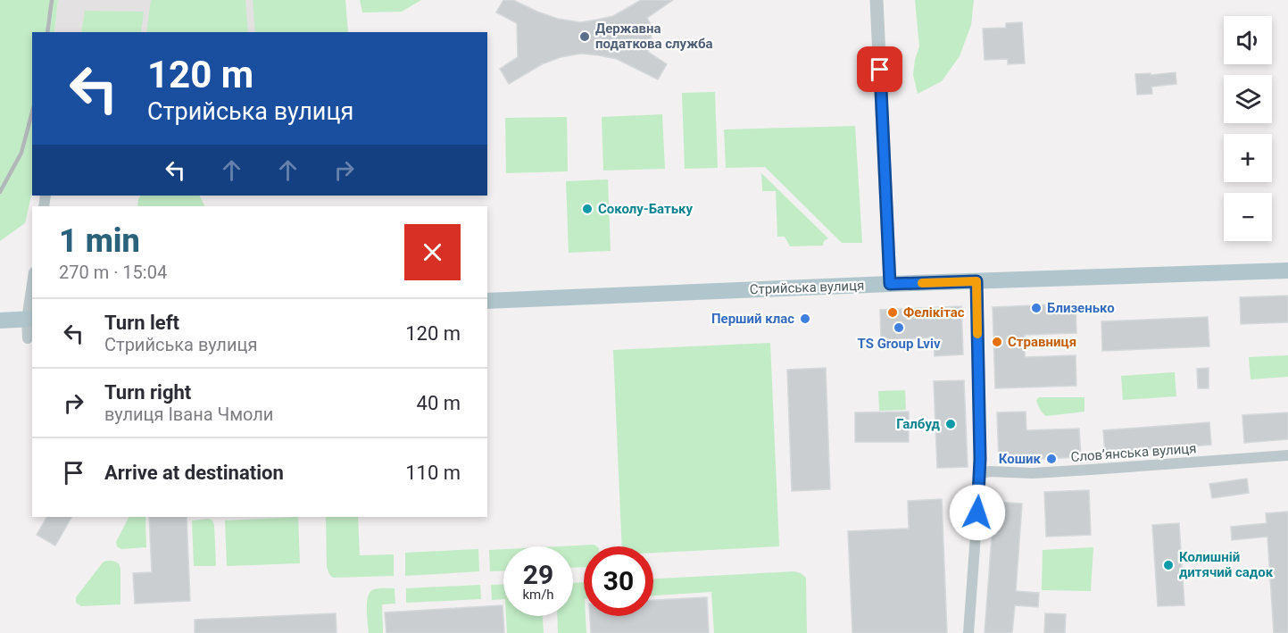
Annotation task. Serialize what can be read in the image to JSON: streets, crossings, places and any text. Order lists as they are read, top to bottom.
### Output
{
  "streets": {
    "main road": ["Стрийська вулиця"],
    "street": ["Словʼянська вулиця"]
  },
  "places": [
    "Державна податкова служба",
    "Соколу-Батьку",
    "Близенько",
    "Фелікітас",
    "Перший клас",
    "TS Group Lviv",
    "Стравниця",
    "Галбуд",
    "Кошик",
    "Колишній дитячий садок"
  ],
  "page": {
    "map_buttons": ["+", "−"],
    "turn": ["120 m", "Стрийська вулиця"],
    "heading": ["1 min", "270 m · 15:04"],
    "list": [
      {
        "name": "Turn left",
        "note": "Стрийська вулиця",
        "value": "120 m"
      },
      {
        "name": "Turn right",
        "note": "вулиця Івана Чмоли",
        "value": "40 m"
      },
      {
        "name": "Arrive at destination",
        "value": "110 m"
      }
    ],
    "speed": "29 km/h",
    "limit": "30"
  }
}
